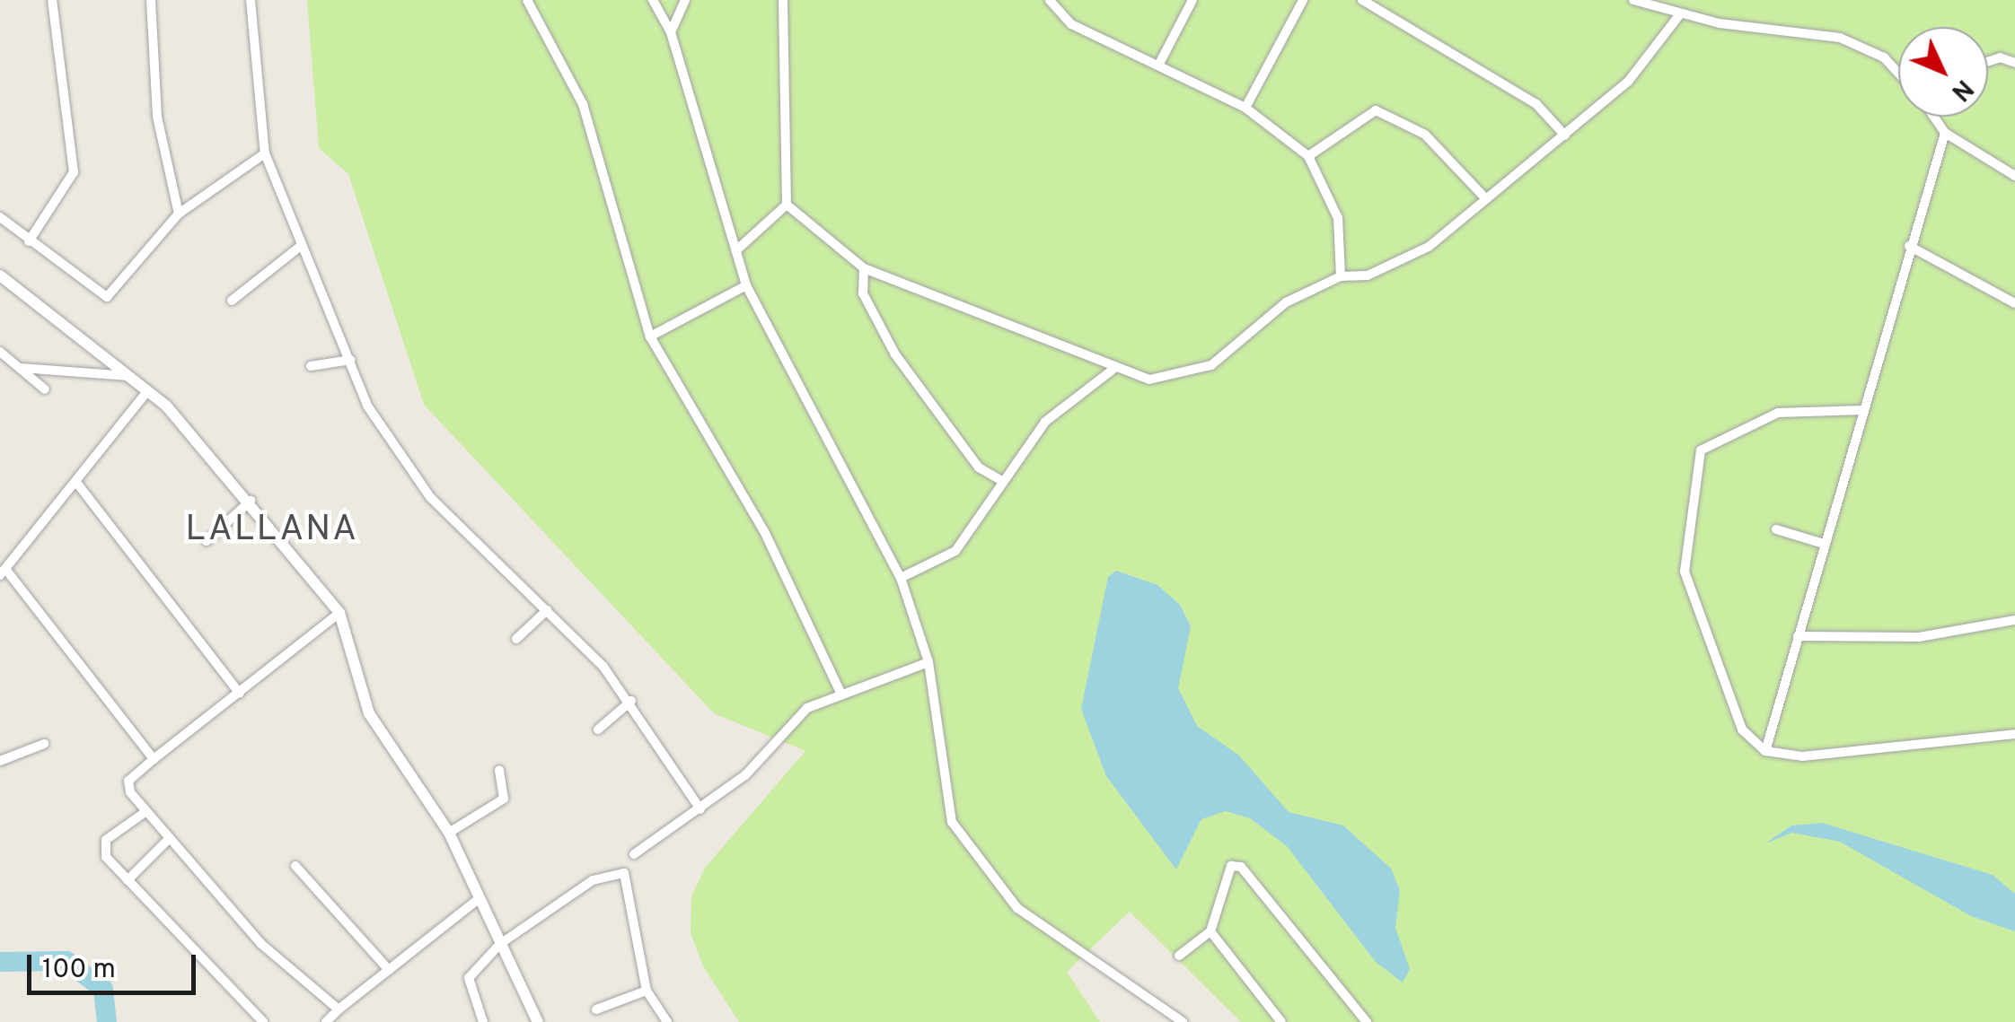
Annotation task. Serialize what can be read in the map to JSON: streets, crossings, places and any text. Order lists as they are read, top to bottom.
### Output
{
  "districts": ["LALLANA"],
  "scale_bar": "100 m",
  "north": "bottom right"
}
